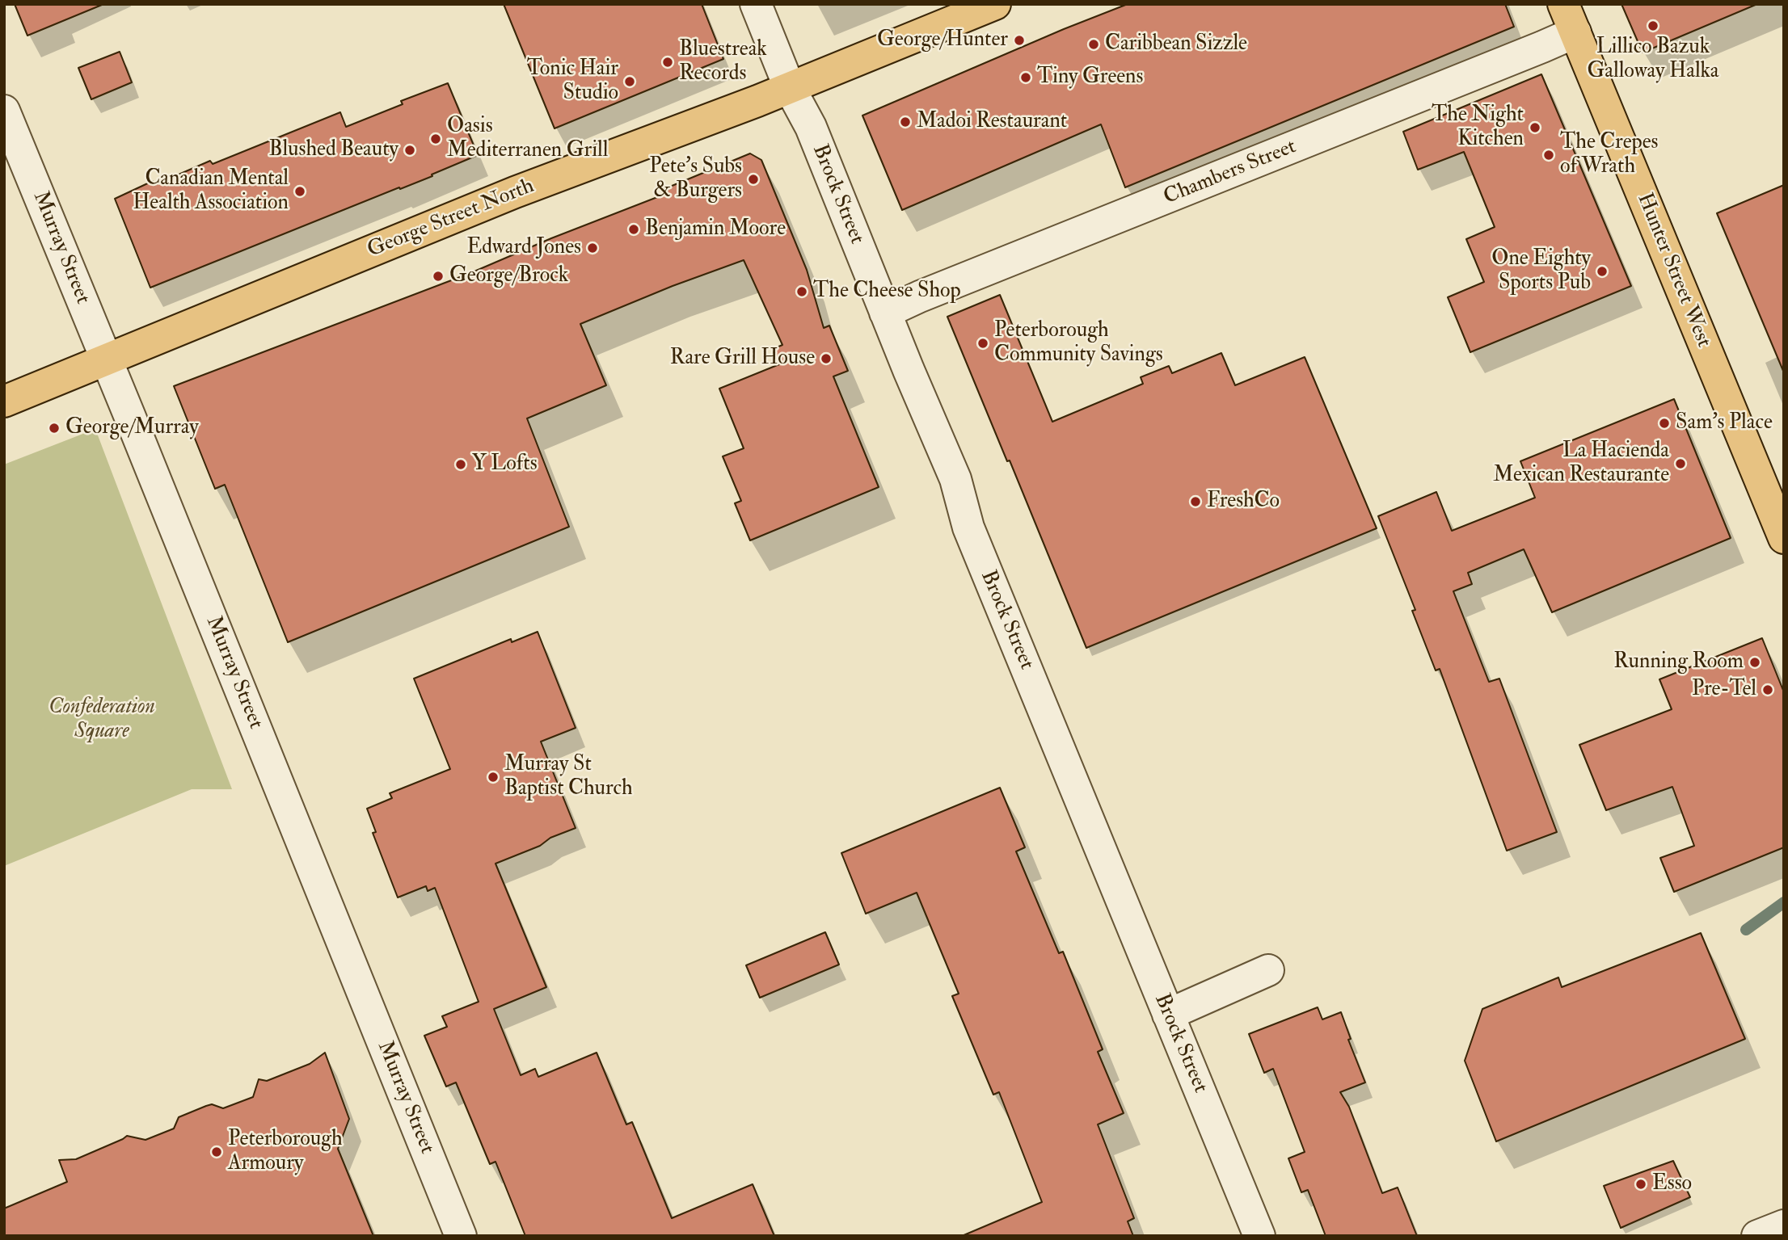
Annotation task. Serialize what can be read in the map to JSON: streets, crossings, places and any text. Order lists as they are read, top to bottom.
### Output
{
  "streets": {
    "main road": ["George Street North", "Hunter Street West"],
    "street": ["Chambers Street", "Brock Street", "Murray Street"]
  },
  "crossings": [
    ["Chambers Street", "Brock Street"],
    ["Chambers Street", "Hunter Street West"],
    ["Brock Street", "George Street North"],
    ["George Street North", "Murray Street"]
  ],
  "parks": ["Confederation Square"],
  "places": [
    "Lillico Bazuk Galloway Halka",
    "George/Hunter",
    "Caribbean Sizzle",
    "Bluestreak Records",
    "Tiny Greens",
    "Tonic Hair Studio",
    "Madoi Restaurant",
    "The Night Kitchen",
    "Oasis Mediterranen Grill",
    "Blushed Beauty",
    "The Crepes of Wrath",
    "Pete's Subs & Burgers",
    "Canadian Mental Health Association",
    "Benjamin Moore",
    "Edward Jones",
    "One Eighty Sports Pub",
    "George/Brock",
    "The Cheese Shop",
    "Peterborough Community Savings",
    "Rare Grill House",
    "Sam's Place",
    "George/Murray",
    "La Hacienda Mexican Restaurante",
    "Y Lofts",
    "FreshCo",
    "Running Room",
    "Pre-Tel",
    "Murray St Baptist Church",
    "Peterborough Armoury",
    "Esso"
  ]
}
